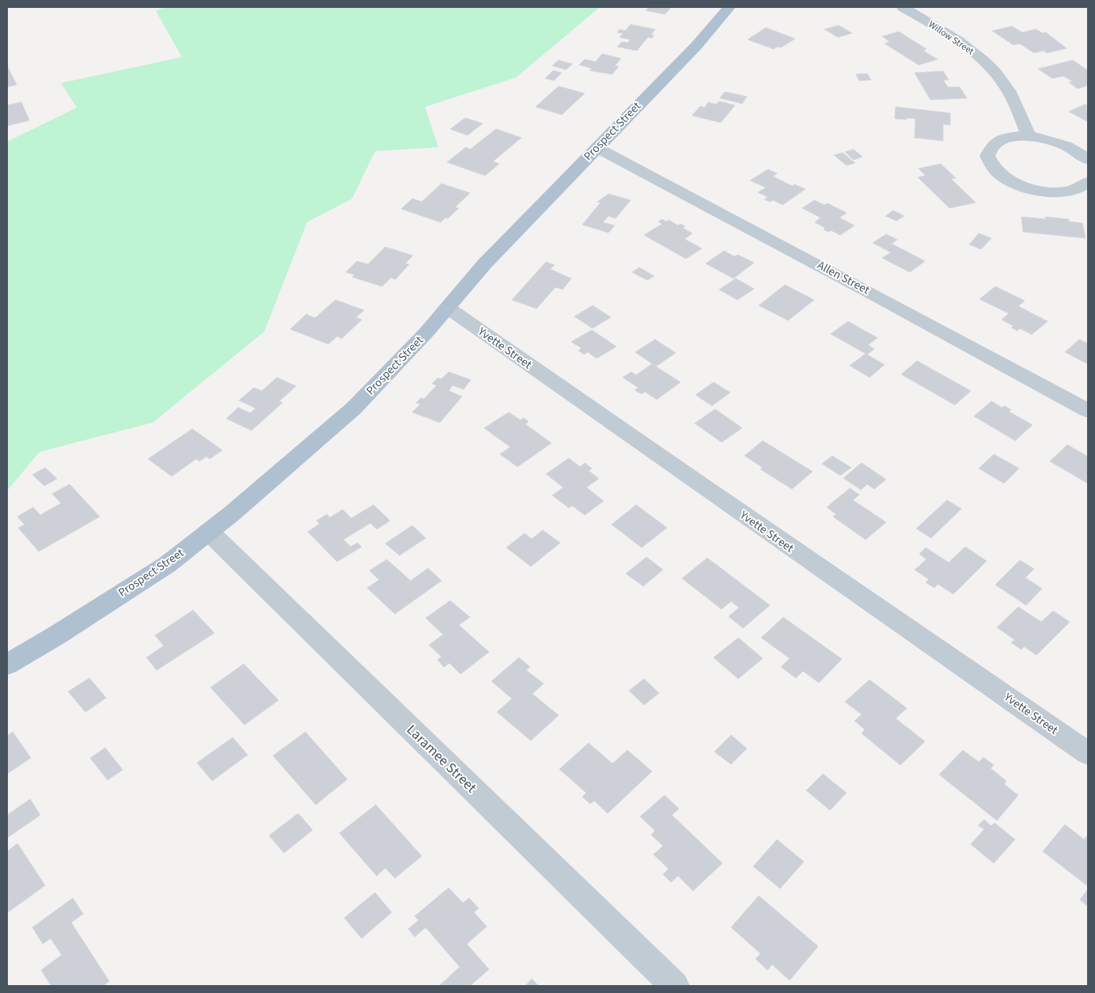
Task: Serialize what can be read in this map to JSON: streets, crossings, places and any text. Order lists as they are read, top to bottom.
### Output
{
  "streets": {
    "main road": ["Prospect Street"],
    "street": [
      "Willow Street",
      "Allen Street",
      "Yvette Street",
      "Laramee Street"
    ]
  },
  "crossings": [
    ["Prospect Street", "Allen Street"],
    ["Prospect Street", "Yvette Street"],
    ["Prospect Street", "Laramee Street"]
  ]
}
